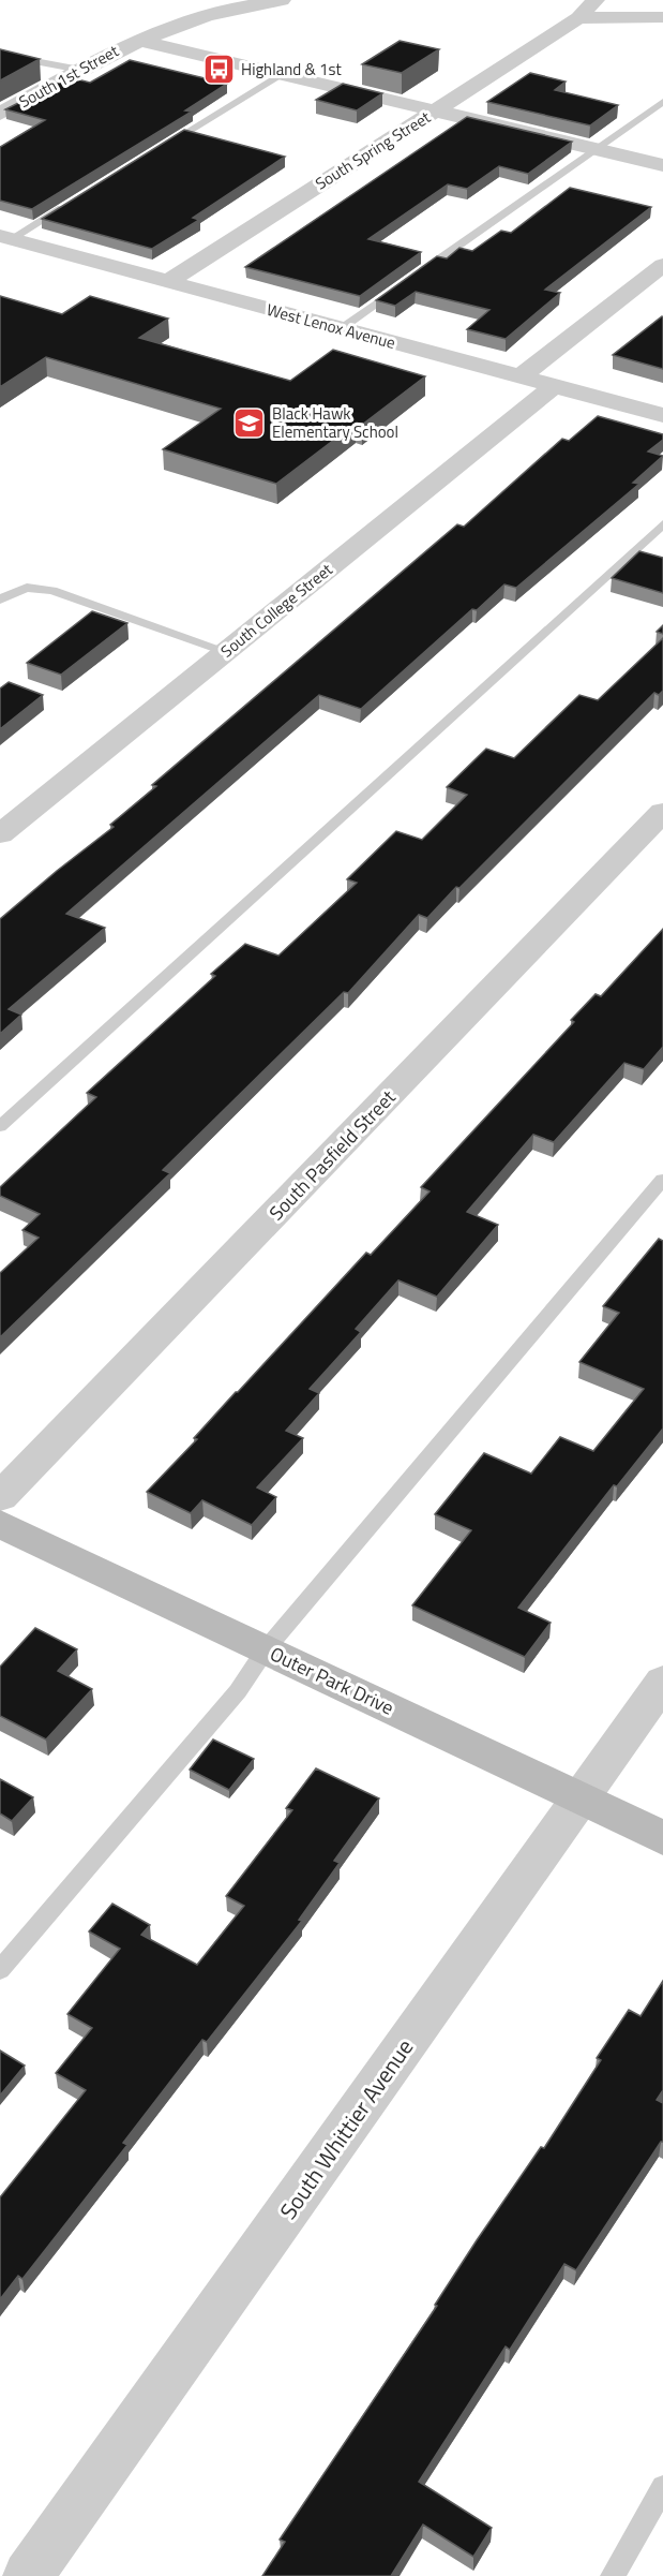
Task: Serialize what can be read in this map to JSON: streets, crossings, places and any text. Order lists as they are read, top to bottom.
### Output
{
  "streets": {
    "street": [
      "South 1st Street",
      "South Spring Street",
      "West Lenox Avenue",
      "South College Street",
      "South Pasfield Street",
      "Outer Park Drive",
      "South Whittier Avenue"
    ]
  },
  "crossings": [
    ["South Spring Street", "West Lenox Avenue"],
    ["West Lenox Avenue", "South College Street"],
    ["Outer Park Drive", "South Whittier Avenue"]
  ],
  "places": {
    "bus stop": ["Highland & 1st"],
    "school or university": ["Black Hawk Elementary School"]
  }
}
